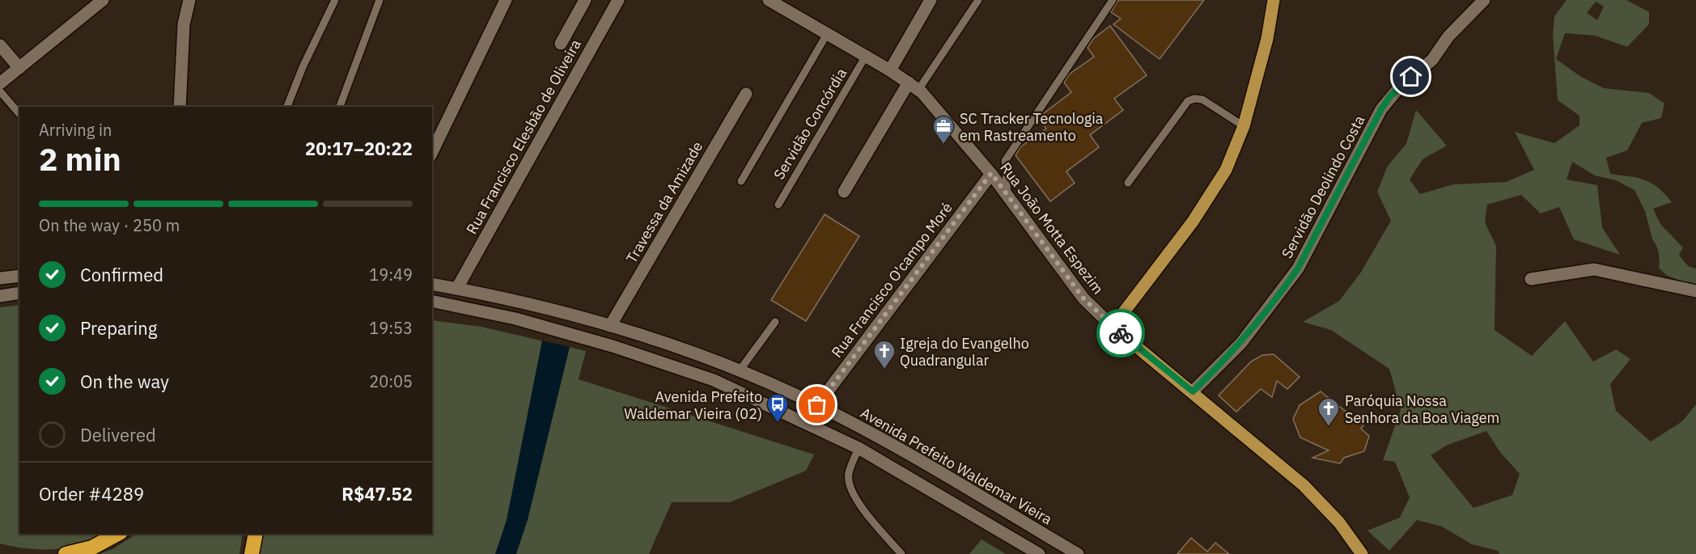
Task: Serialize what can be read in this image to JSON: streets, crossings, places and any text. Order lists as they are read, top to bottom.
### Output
{
  "streets": {
    "main road": ["Rua João Motta Espezim"],
    "street": [
      "Rua Francisco Elesbão de Oliveira",
      "Servidão Deolindo Costa",
      "Travessa da Amizade",
      "Rua Francisco O'campo Moré",
      "Avenida Prefeito Waldemar Vieira"
    ],
    "lane": ["Servidão Concórdia"]
  },
  "crossings": [
    ["Servidão Concórdia", "Rua João Motta Espezim"],
    ["Rua Francisco Elesbão de Oliveira", "Avenida Prefeito Waldemar Vieira"],
    ["Servidão Deolindo Costa", "Rua João Motta Espezim"],
    ["Travessa da Amizade", "Avenida Prefeito Waldemar Vieira"],
    ["Rua João Motta Espezim", "Rua Francisco O'campo Moré"],
    ["Rua Francisco O'campo Moré", "Avenida Prefeito Waldemar Vieira"]
  ],
  "places": {
    "office": ["SC Tracker Tecnologia em Rastreamento"],
    "church": ["Igreja do Evangelho Quadrangular", "Paróquia Nossa Senhora da Boa Viagem"],
    "bus stop": ["Avenida Prefeito Waldemar Vieira (02)"]
  },
  "page": {
    "heading": ["2 min", "Arriving in", "20:17–20:22"],
    "panel": ["Order #4289", "R$47.52"],
    "bar": "On the way · 250 m",
    "list": [
      ["Confirmed", "19:49"],
      ["Preparing", "19:53"],
      ["On the way", "20:05"],
      "Delivered"
    ]
  }
}
